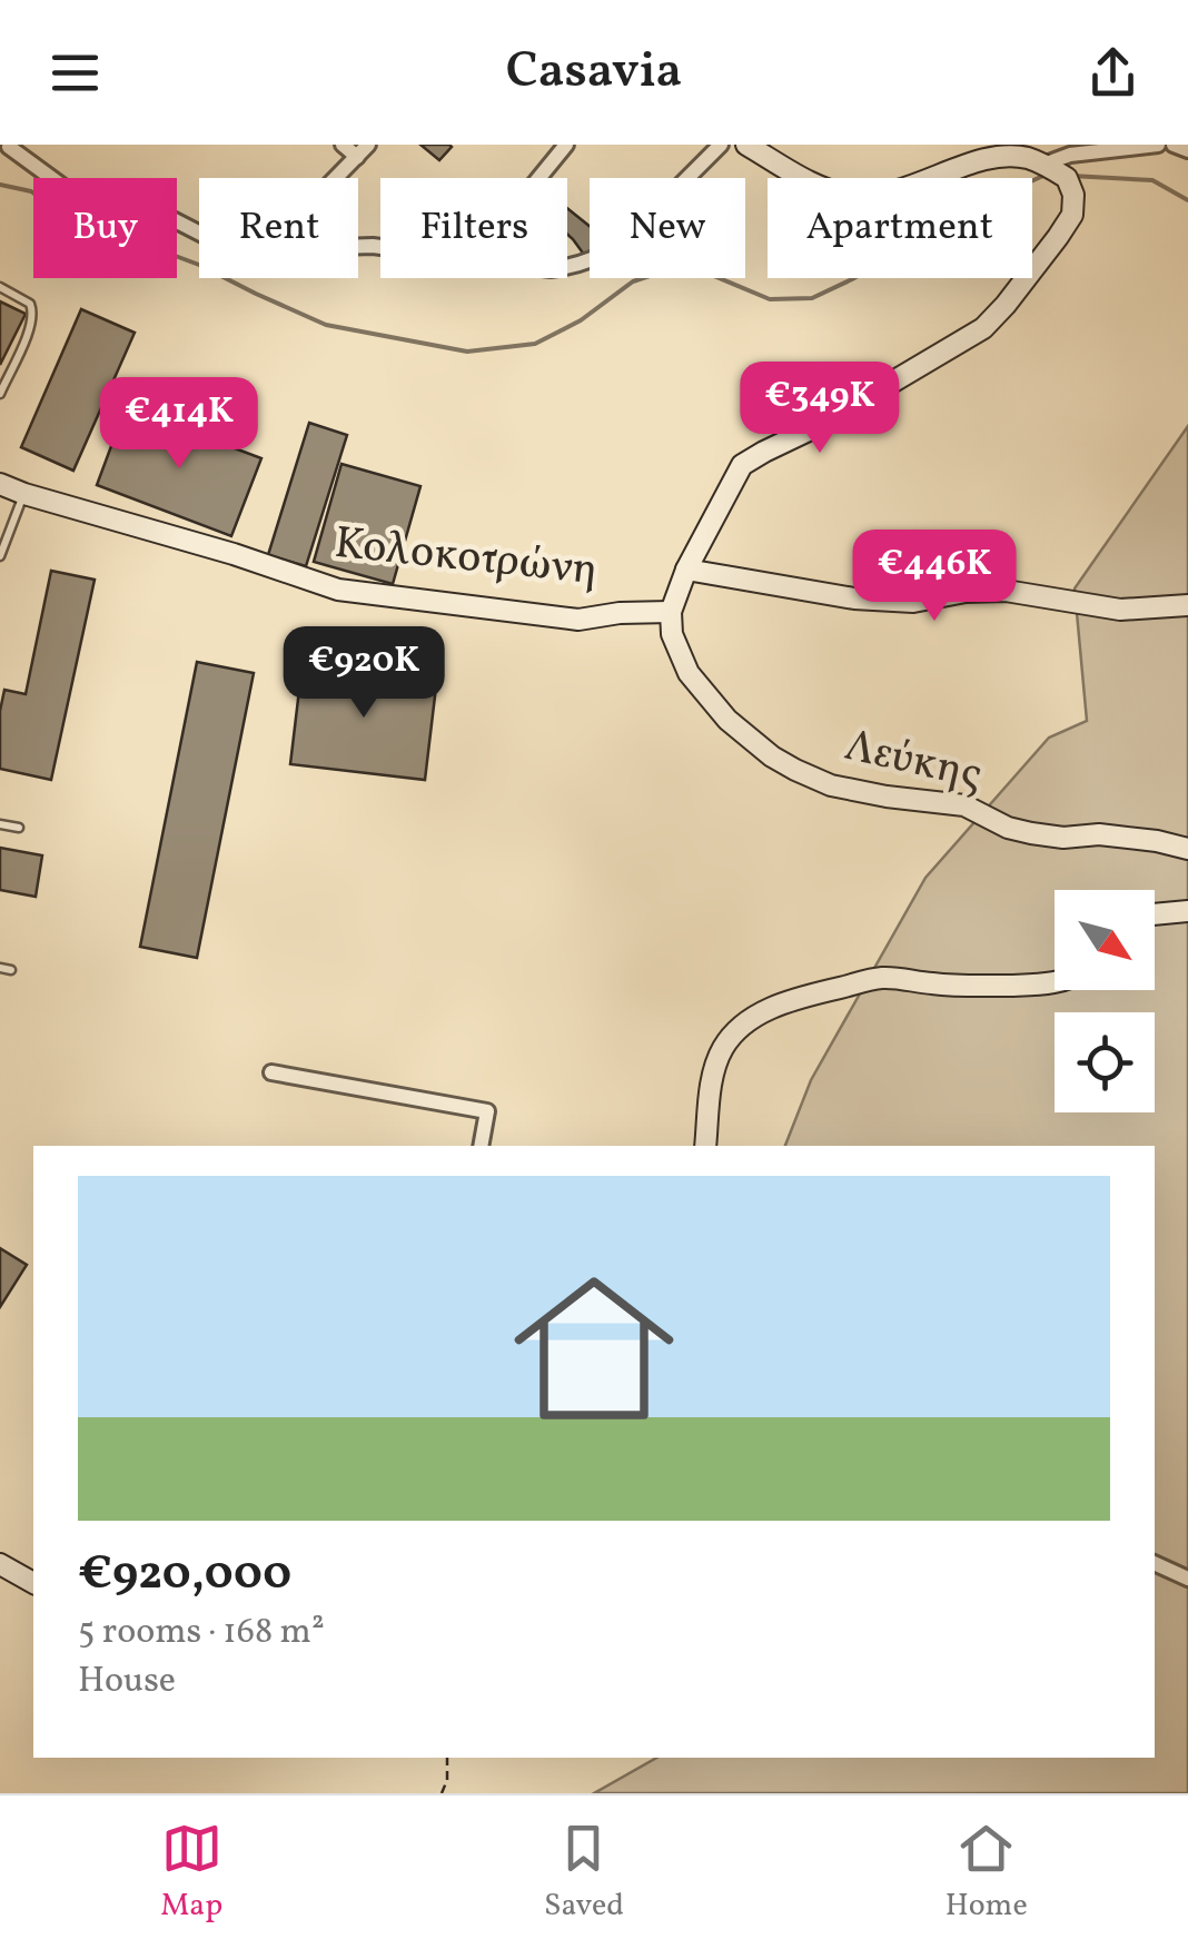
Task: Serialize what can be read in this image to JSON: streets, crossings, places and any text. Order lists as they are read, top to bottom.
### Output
{
  "streets": {
    "street": ["Κολοκοτρώνη", "Λεύκης"]
  },
  "crossings": [
    ["Κολοκοτρώνη", "Λεύκης"]
  ],
  "north": "bottom right",
  "page": {
    "header": "Casavia",
    "chip": [
      "Buy",
      "Rent",
      "Filters",
      "New",
      "Apartment"
    ],
    "price": [
      "€349K",
      "€414K",
      "€446K",
      "€920K"
    ],
    "list": [
      {
        "name": "€920,000",
        "note": "5 rooms · 168 m² · House"
      }
    ],
    "tabs": ["Map", "Saved", "Home"]
  }
}
